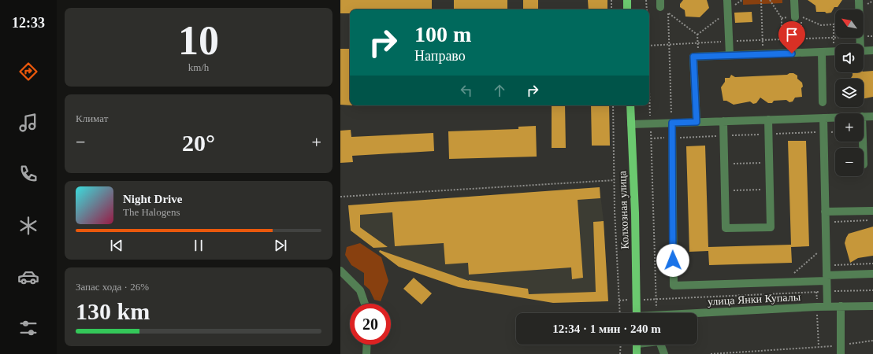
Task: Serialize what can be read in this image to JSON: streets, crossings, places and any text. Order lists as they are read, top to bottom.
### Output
{
  "streets": {
    "main road": ["Колхозная улица"],
    "street": ["улица Янки Купалы"]
  },
  "north": "top left",
  "page": {
    "tabs": "12:33",
    "tile": [
      ["10", "km/h"],
      "Климат",
      ["Запас хода · 26%", "130 km"]
    ],
    "map_buttons": ["+", "−"],
    "turn": ["100 m", "Направо"],
    "heat": ["−", "20°", "+"],
    "song": ["Night Drive", "The Halogens"],
    "limit": "20",
    "trip": "12:34 · 1 мин · 240 m"
  }
}
